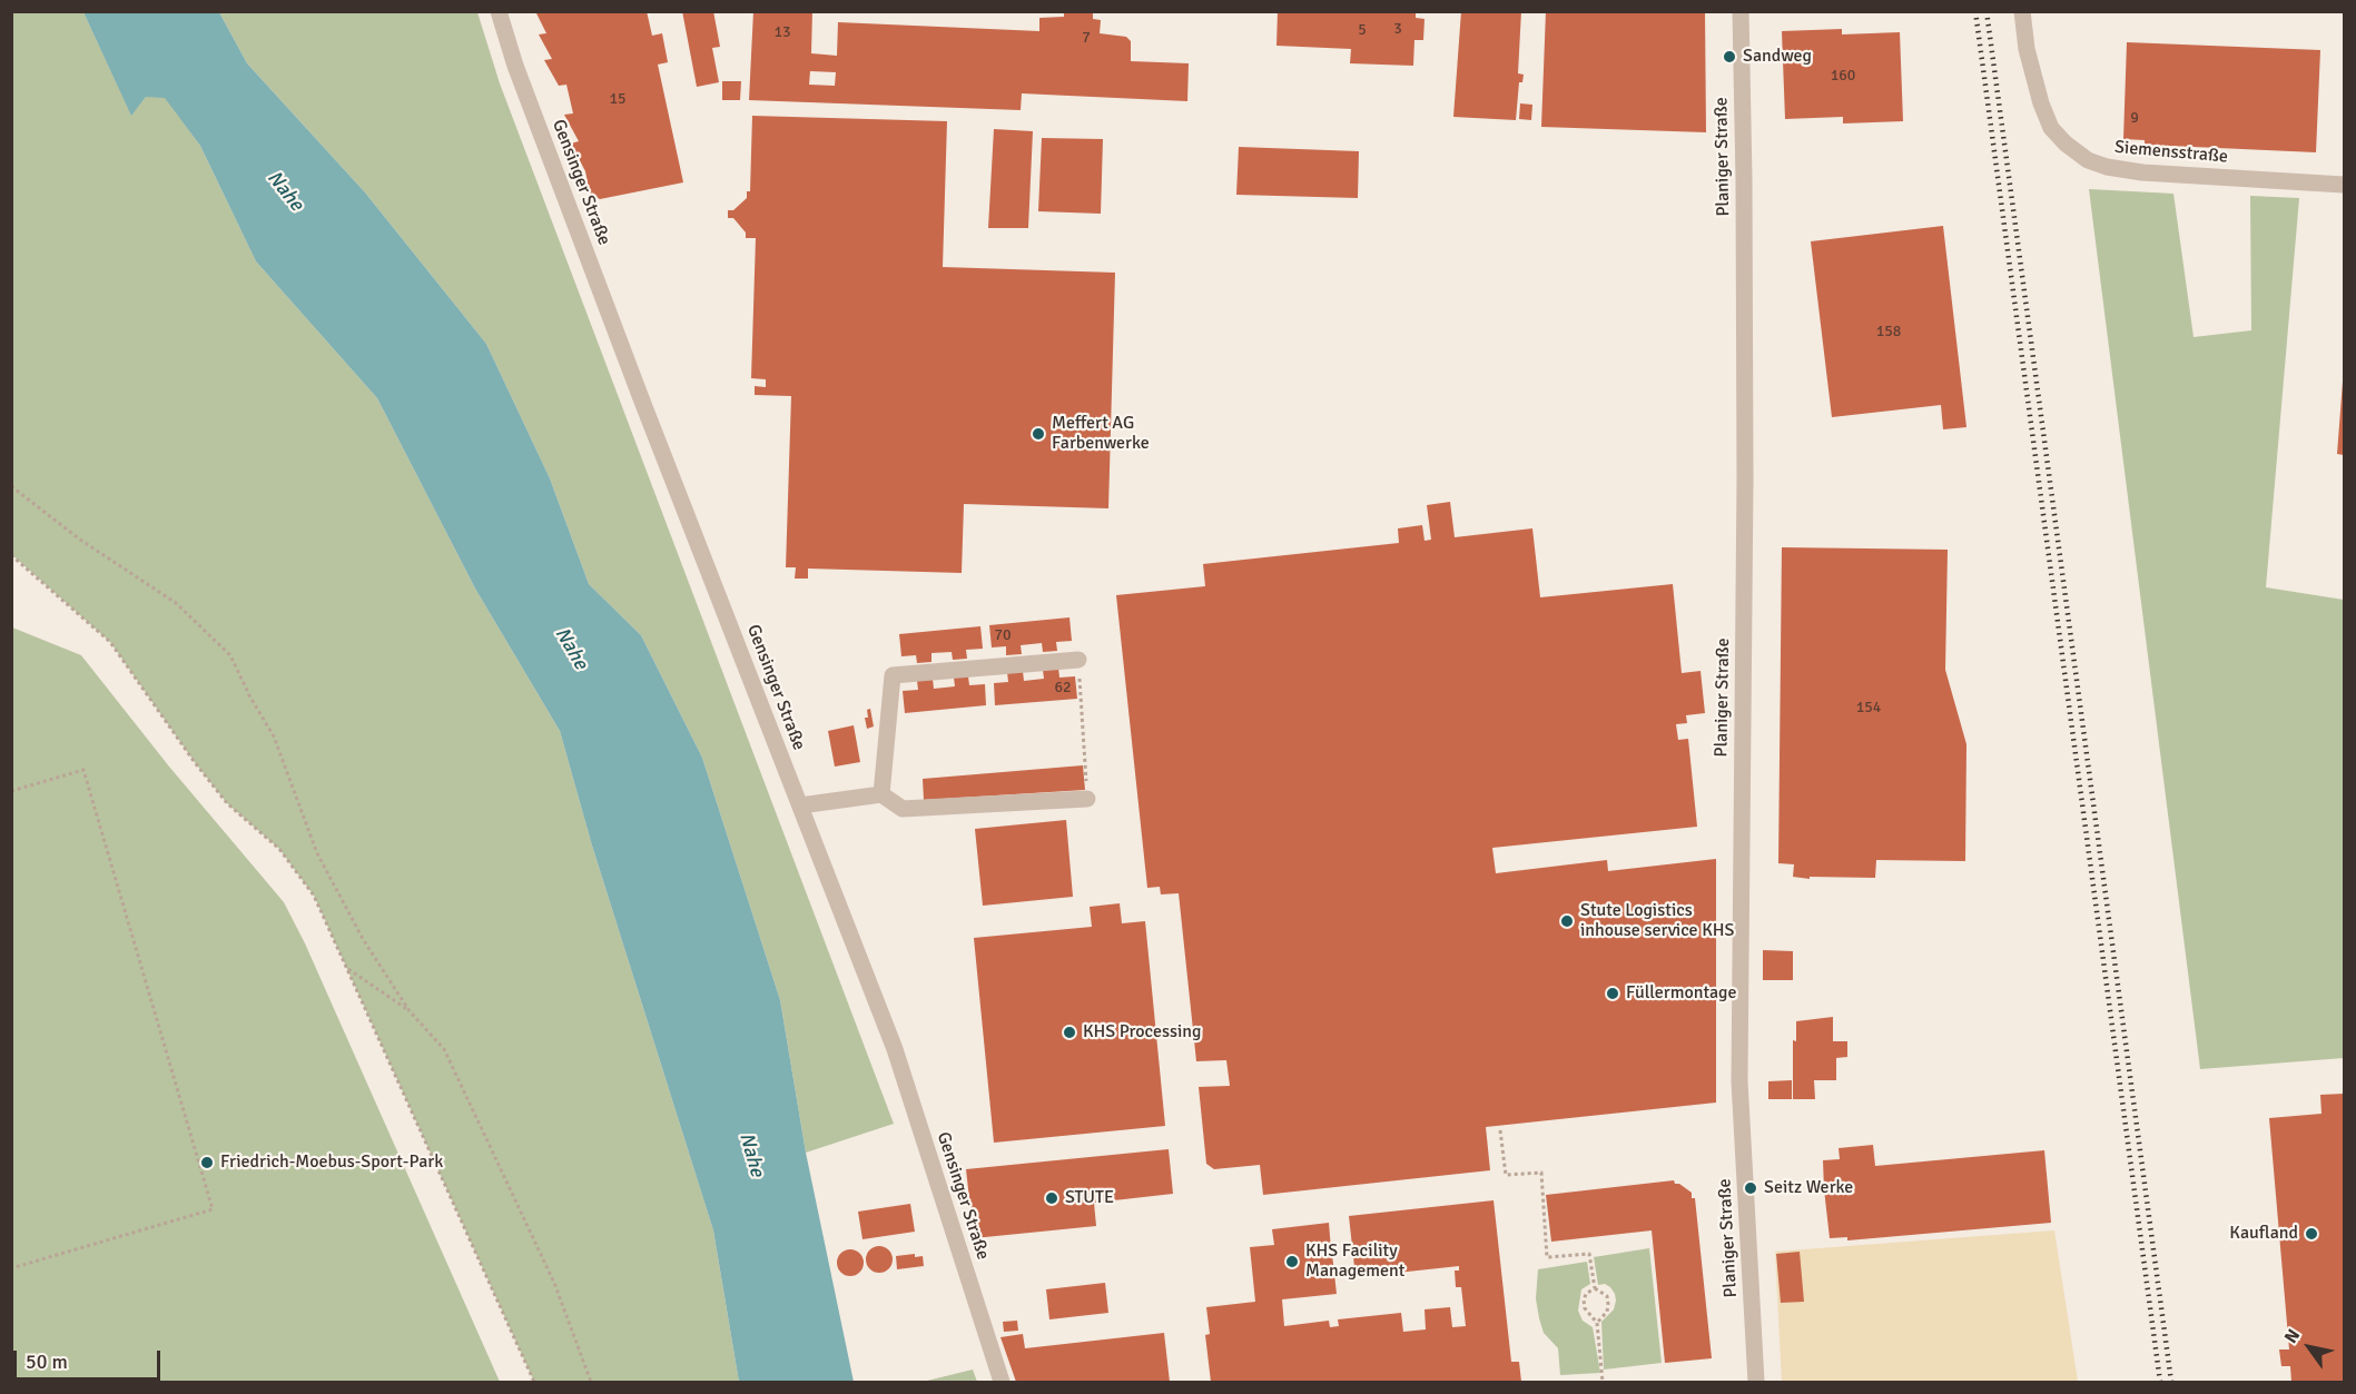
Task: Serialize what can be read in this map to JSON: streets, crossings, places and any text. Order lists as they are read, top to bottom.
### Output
{
  "streets": {
    "street": ["Siemensstraße", "Planiger Straße", "Gensinger Straße"]
  },
  "water": ["Nahe"],
  "places": [
    "Sandweg",
    "Meffert AG Farbenwerke",
    "Stute Logistics inhouse service KHS",
    "Füllermontage",
    "KHS Processing",
    "Friedrich-Moebus-Sport-Park",
    "Seitz Werke",
    "STUTE",
    "Kaufland",
    "KHS Facility Management"
  ],
  "house_numbers": [
    "3",
    "5",
    "13",
    "7",
    "160",
    "15",
    "9",
    "158",
    "70",
    "62",
    "154"
  ],
  "scale_bar": "50 m",
  "north": "top left"
}
